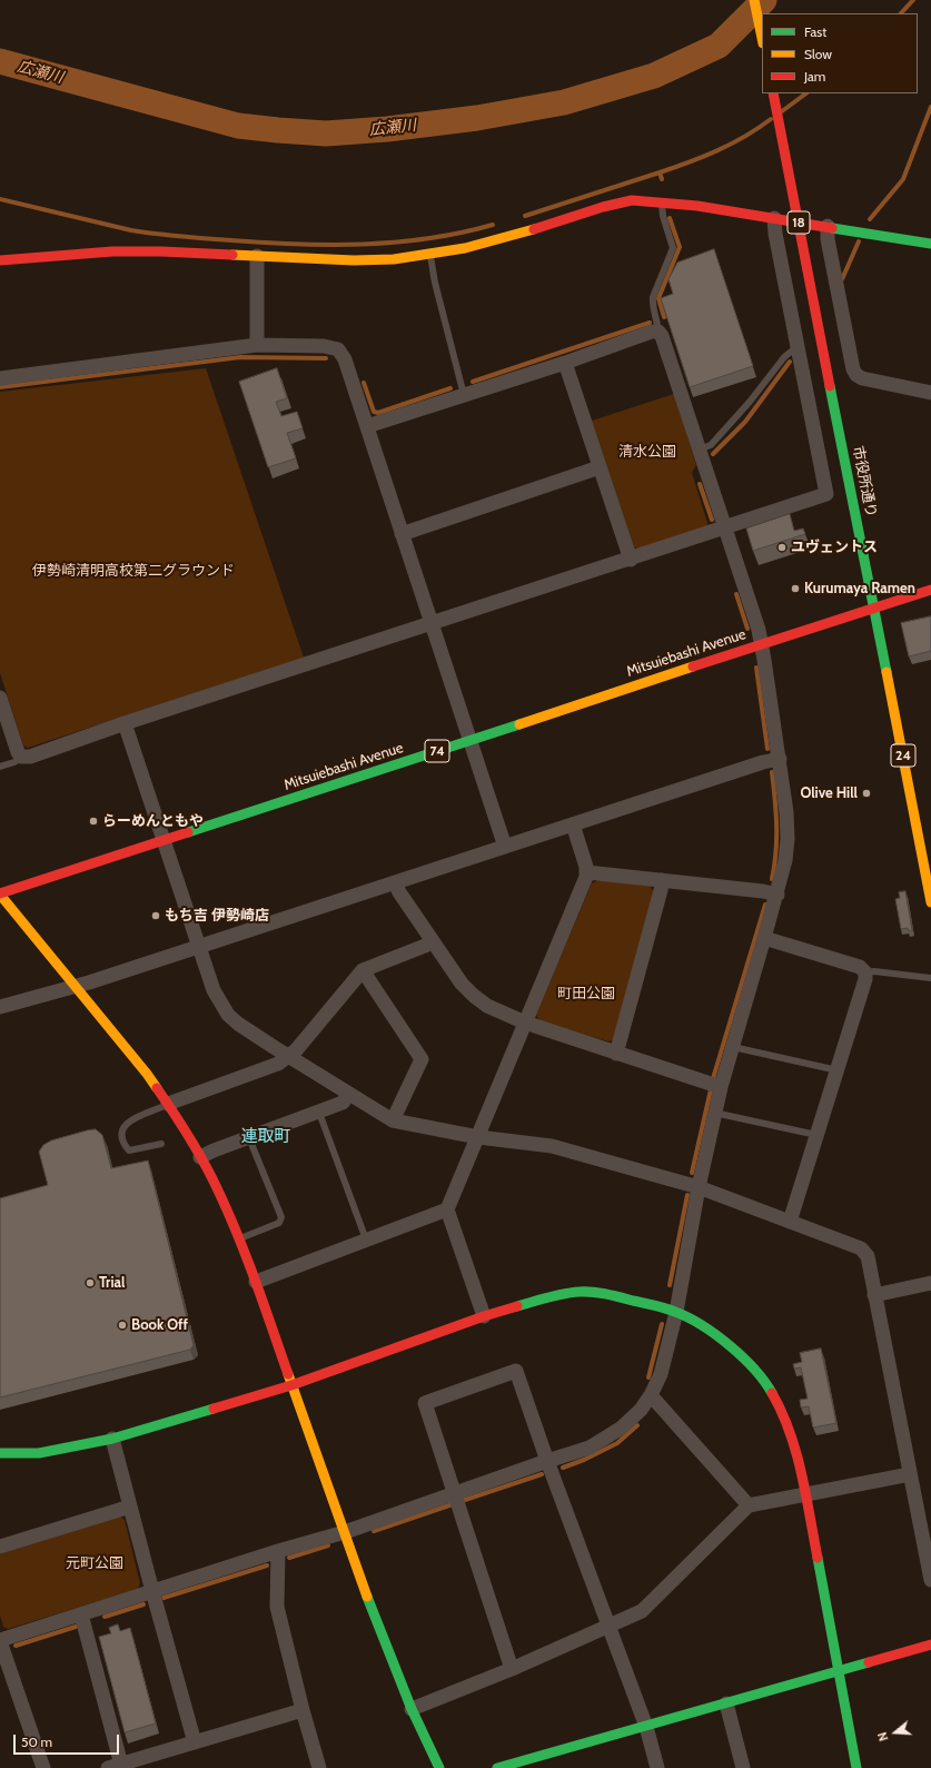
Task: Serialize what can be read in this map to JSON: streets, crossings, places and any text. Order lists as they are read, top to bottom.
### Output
{
  "streets": {
    "street": [
      "18",
      "市役所通り",
      "Mitsuiebashi Avenue",
      "74",
      "24"
    ]
  },
  "crossings": [
    ["市役所通り", "Mitsuiebashi Avenue"]
  ],
  "districts": ["連取町"],
  "water": ["広瀬川"],
  "parks": [
    "清水公園",
    "伊勢崎清明高校第二グラウンド",
    "町田公園",
    "元町公園"
  ],
  "places": [
    "ユヴェントス",
    "Kurumaya Ramen",
    "Olive Hill",
    "らーめんともや",
    "もち吉 伊勢崎店",
    "Trial",
    "Book Off"
  ],
  "legend": ["Fast", "Slow", "Jam"],
  "scale_bar": "50 m",
  "north": "left"
}
